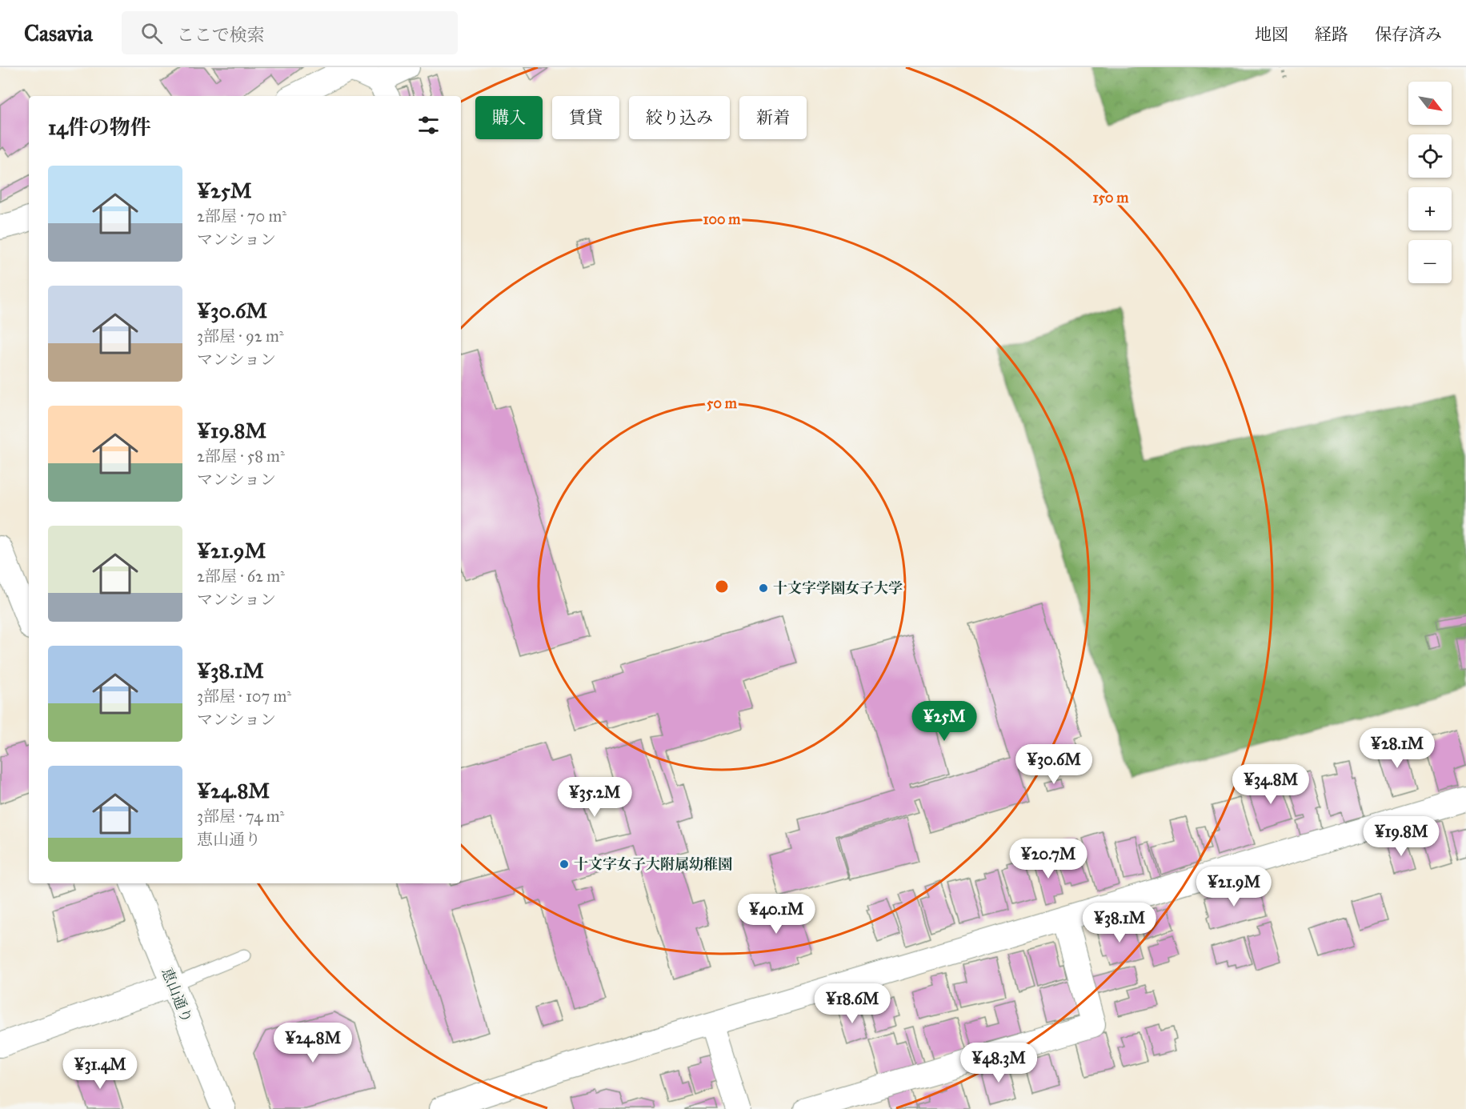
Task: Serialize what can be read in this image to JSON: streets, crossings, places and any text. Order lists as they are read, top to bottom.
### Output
{
  "streets": {
    "street": ["恵山通り"]
  },
  "places": ["十文字学園女子大学", "十文字女子大附属幼稚園"],
  "north": "bottom right",
  "page": {
    "header": "Casavia",
    "search": "ここで検索",
    "nav": ["地図", "経路", "保存済み"],
    "map_buttons": ["+", "−"],
    "chip": [
      "購入",
      "賃貸",
      "絞り込み",
      "新着"
    ],
    "heading": "14件の物件",
    "list": [
      {
        "name": "¥25M",
        "note": "2部屋 · 70 m² · マンション"
      },
      {
        "name": "¥30.6M",
        "note": "3部屋 · 92 m² · マンション"
      },
      {
        "name": "¥19.8M",
        "note": "2部屋 · 58 m² · マンション"
      },
      {
        "name": "¥21.9M",
        "note": "2部屋 · 62 m² · マンション"
      },
      {
        "name": "¥38.1M",
        "note": "3部屋 · 107 m² · マンション"
      },
      {
        "name": "¥24.8M",
        "note": "3部屋 · 74 m² · 恵山通り"
      }
    ],
    "price": [
      "¥25M",
      "¥28.1M",
      "¥30.6M",
      "¥34.8M",
      "¥35.2M",
      "¥19.8M",
      "¥20.7M",
      "¥21.9M",
      "¥40.1M",
      "¥38.1M",
      "¥18.6M",
      "¥24.8M",
      "¥48.3M",
      "¥31.4M"
    ]
  },
  "rings": ["150 m", "100 m", "50 m"]
}
